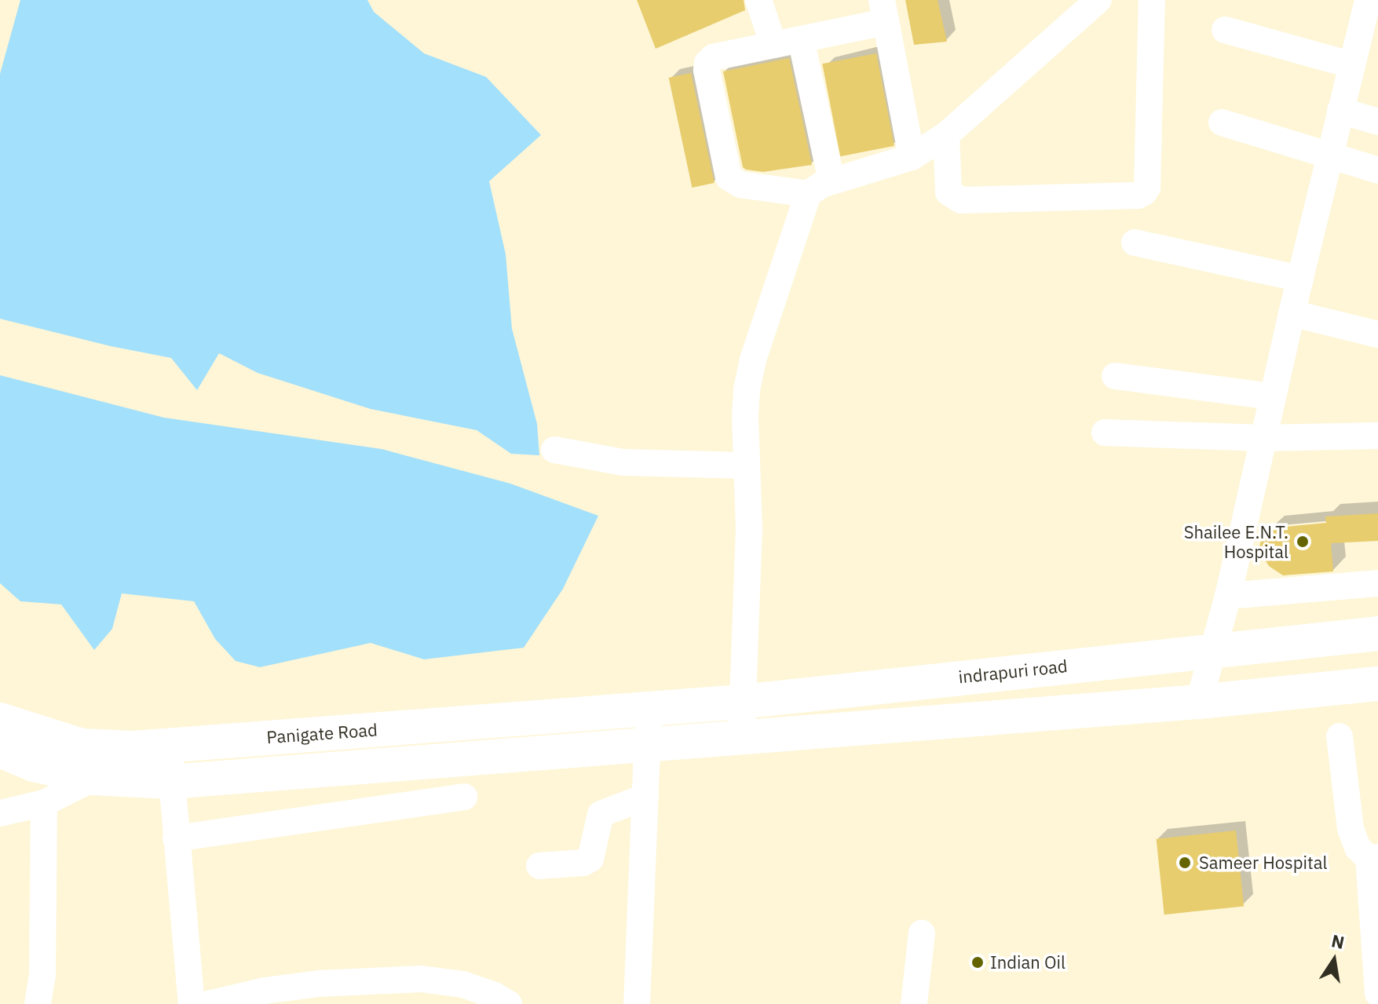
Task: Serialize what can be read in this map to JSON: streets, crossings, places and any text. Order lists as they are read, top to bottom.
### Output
{
  "streets": {
    "main road": ["indrapuri road", "Panigate Road"]
  },
  "crossings": [
    ["indrapuri road", "Panigate Road"]
  ],
  "places": ["Shailee E.N.T. Hospital", "Sameer Hospital", "Indian Oil"],
  "north": "top"
}
